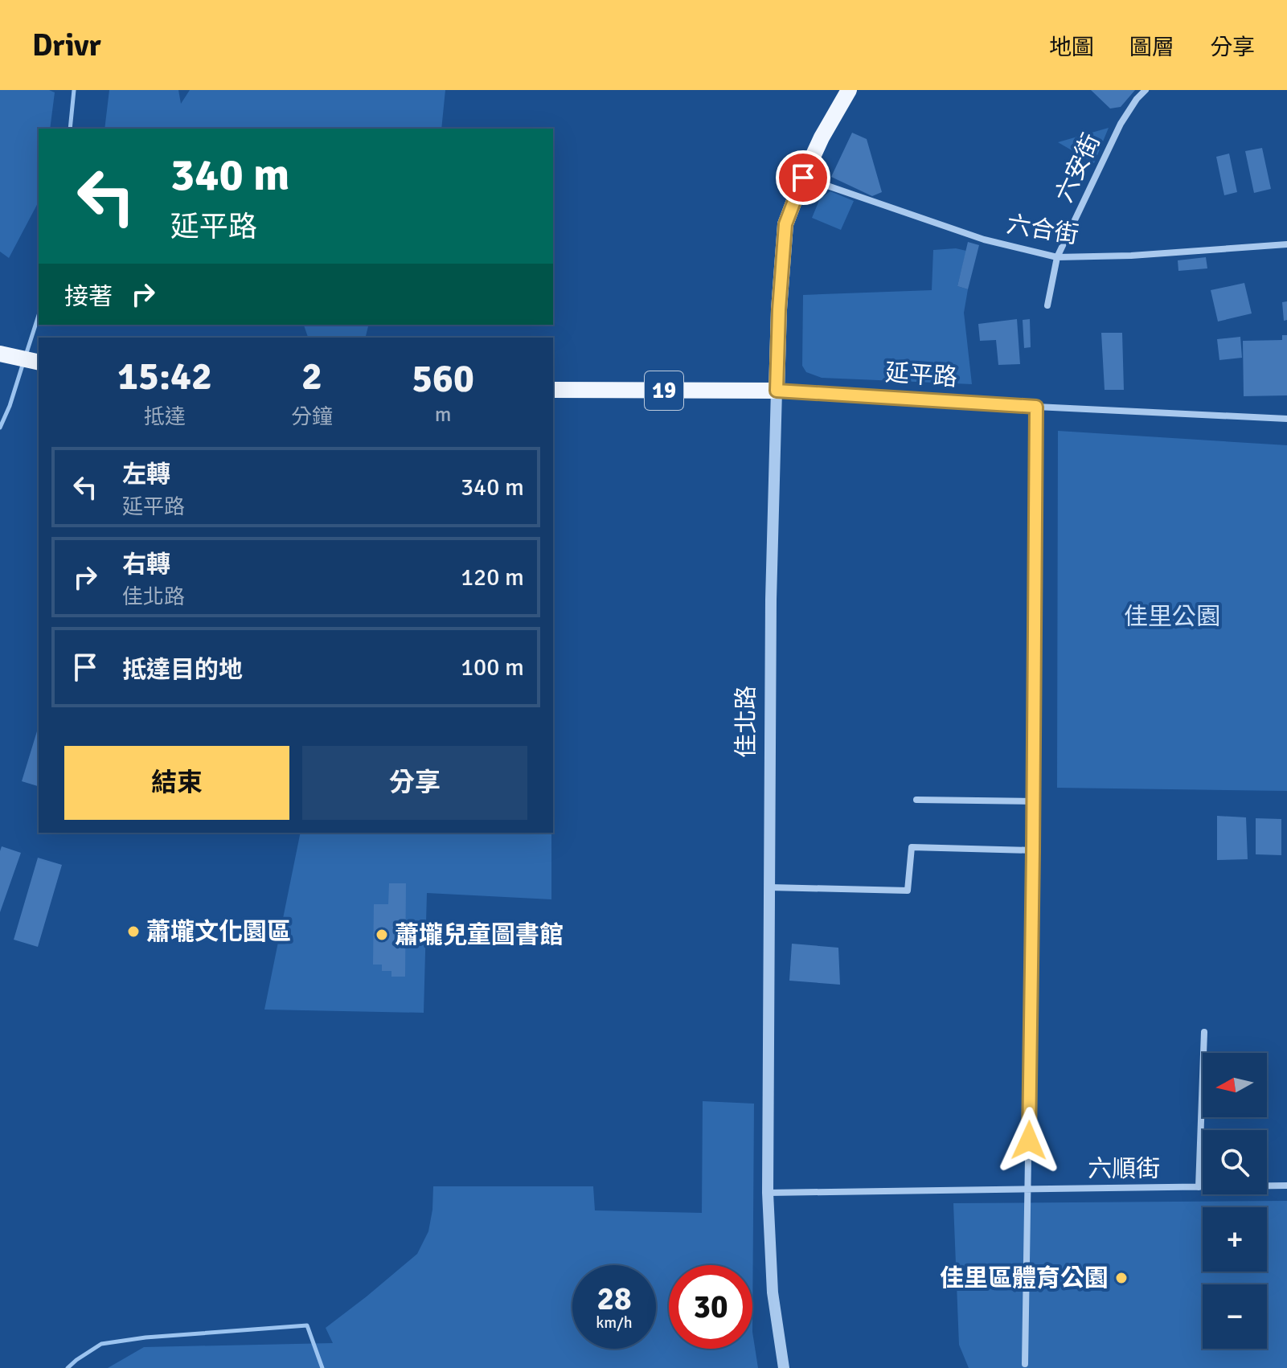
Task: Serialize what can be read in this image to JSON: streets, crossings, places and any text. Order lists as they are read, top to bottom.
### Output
{
  "streets": {
    "main road": ["延平路", "19", "佳北路"],
    "street": ["六安街", "六合街", "六順街"]
  },
  "crossings": [
    ["六安街", "六合街"],
    ["六合街", "佳北路"],
    ["延平路", "佳北路"],
    ["佳北路", "六順街"]
  ],
  "parks": ["佳里公園"],
  "places": ["蕭壠文化園區", "蕭壠兒童圖書館", "佳里區體育公園"],
  "north": "left",
  "page": {
    "header": "Drivr",
    "nav": ["地圖", "圖層", "分享"],
    "turn": ["340 m", "延平路"],
    "then": "接著",
    "eta": [
      "15:42",
      "抵達",
      "2",
      "分鐘",
      "560",
      "m"
    ],
    "list": [
      {
        "name": "左轉",
        "note": "延平路",
        "value": "340 m"
      },
      {
        "name": "右轉",
        "note": "佳北路",
        "value": "120 m"
      },
      {
        "name": "抵達目的地",
        "value": "100 m"
      }
    ],
    "buttons": ["結束", "分享"],
    "map_buttons": ["+", "−"],
    "speed": "28 km/h",
    "limit": "30"
  }
}
